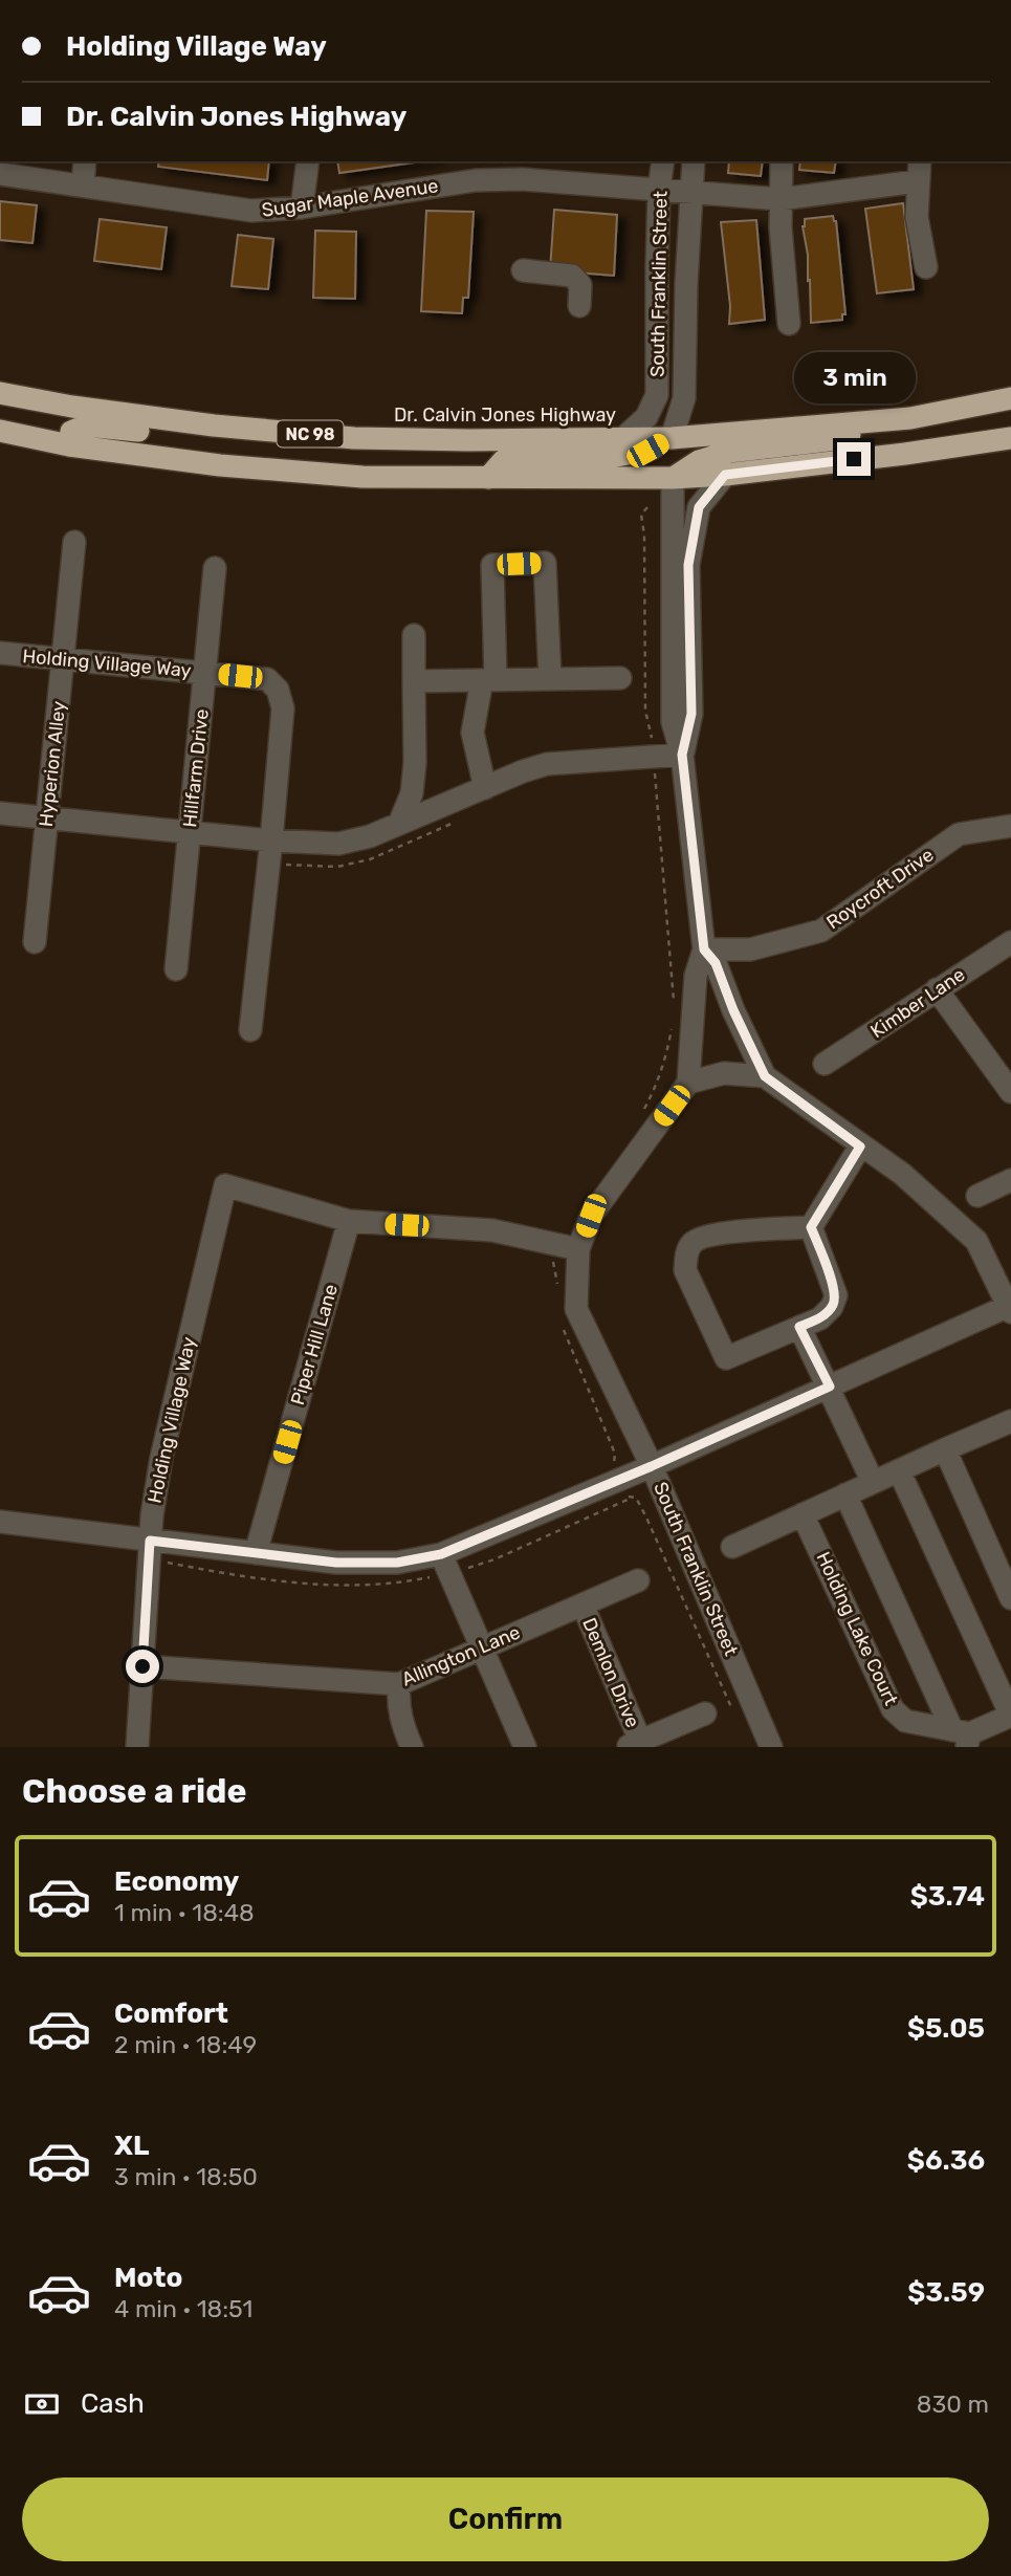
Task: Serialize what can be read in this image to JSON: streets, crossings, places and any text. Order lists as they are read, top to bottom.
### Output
{
  "streets": {
    "highway": ["Dr. Calvin Jones Highway", "NC 98"],
    "street": [
      "Sugar Maple Avenue",
      "South Franklin Street",
      "Holding Village Way",
      "Hyperion Alley",
      "Hillfarm Drive",
      "Roycroft Drive",
      "Kimber Lane",
      "Piper Hill Lane",
      "Holding Lake Court",
      "Allington Lane",
      "Demlon Drive"
    ]
  },
  "crossings": [
    ["Sugar Maple Avenue", "South Franklin Street"],
    ["South Franklin Street", "Dr. Calvin Jones Highway"],
    ["Holding Village Way", "Hyperion Alley"],
    ["Holding Village Way", "Hillfarm Drive"],
    ["Holding Village Way", "Piper Hill Lane"],
    ["Holding Village Way", "Allington Lane"],
    ["Allington Lane", "Demlon Drive"]
  ],
  "page": {
    "banner": ["Holding Village Way", "Dr. Calvin Jones Highway"],
    "bubble": "3 min",
    "heading": "Choose a ride",
    "list": [
      {
        "name": "Economy",
        "note": "1 min · 18:48",
        "value": "$3.74"
      },
      {
        "name": "Comfort",
        "note": "2 min · 18:49",
        "value": "$5.05"
      },
      {
        "name": "XL",
        "note": "3 min · 18:50",
        "value": "$6.36"
      },
      {
        "name": "Moto",
        "note": "4 min · 18:51",
        "value": "$3.59"
      }
    ],
    "pay": ["Cash", "830 m"],
    "buttons": "Confirm"
  }
}
